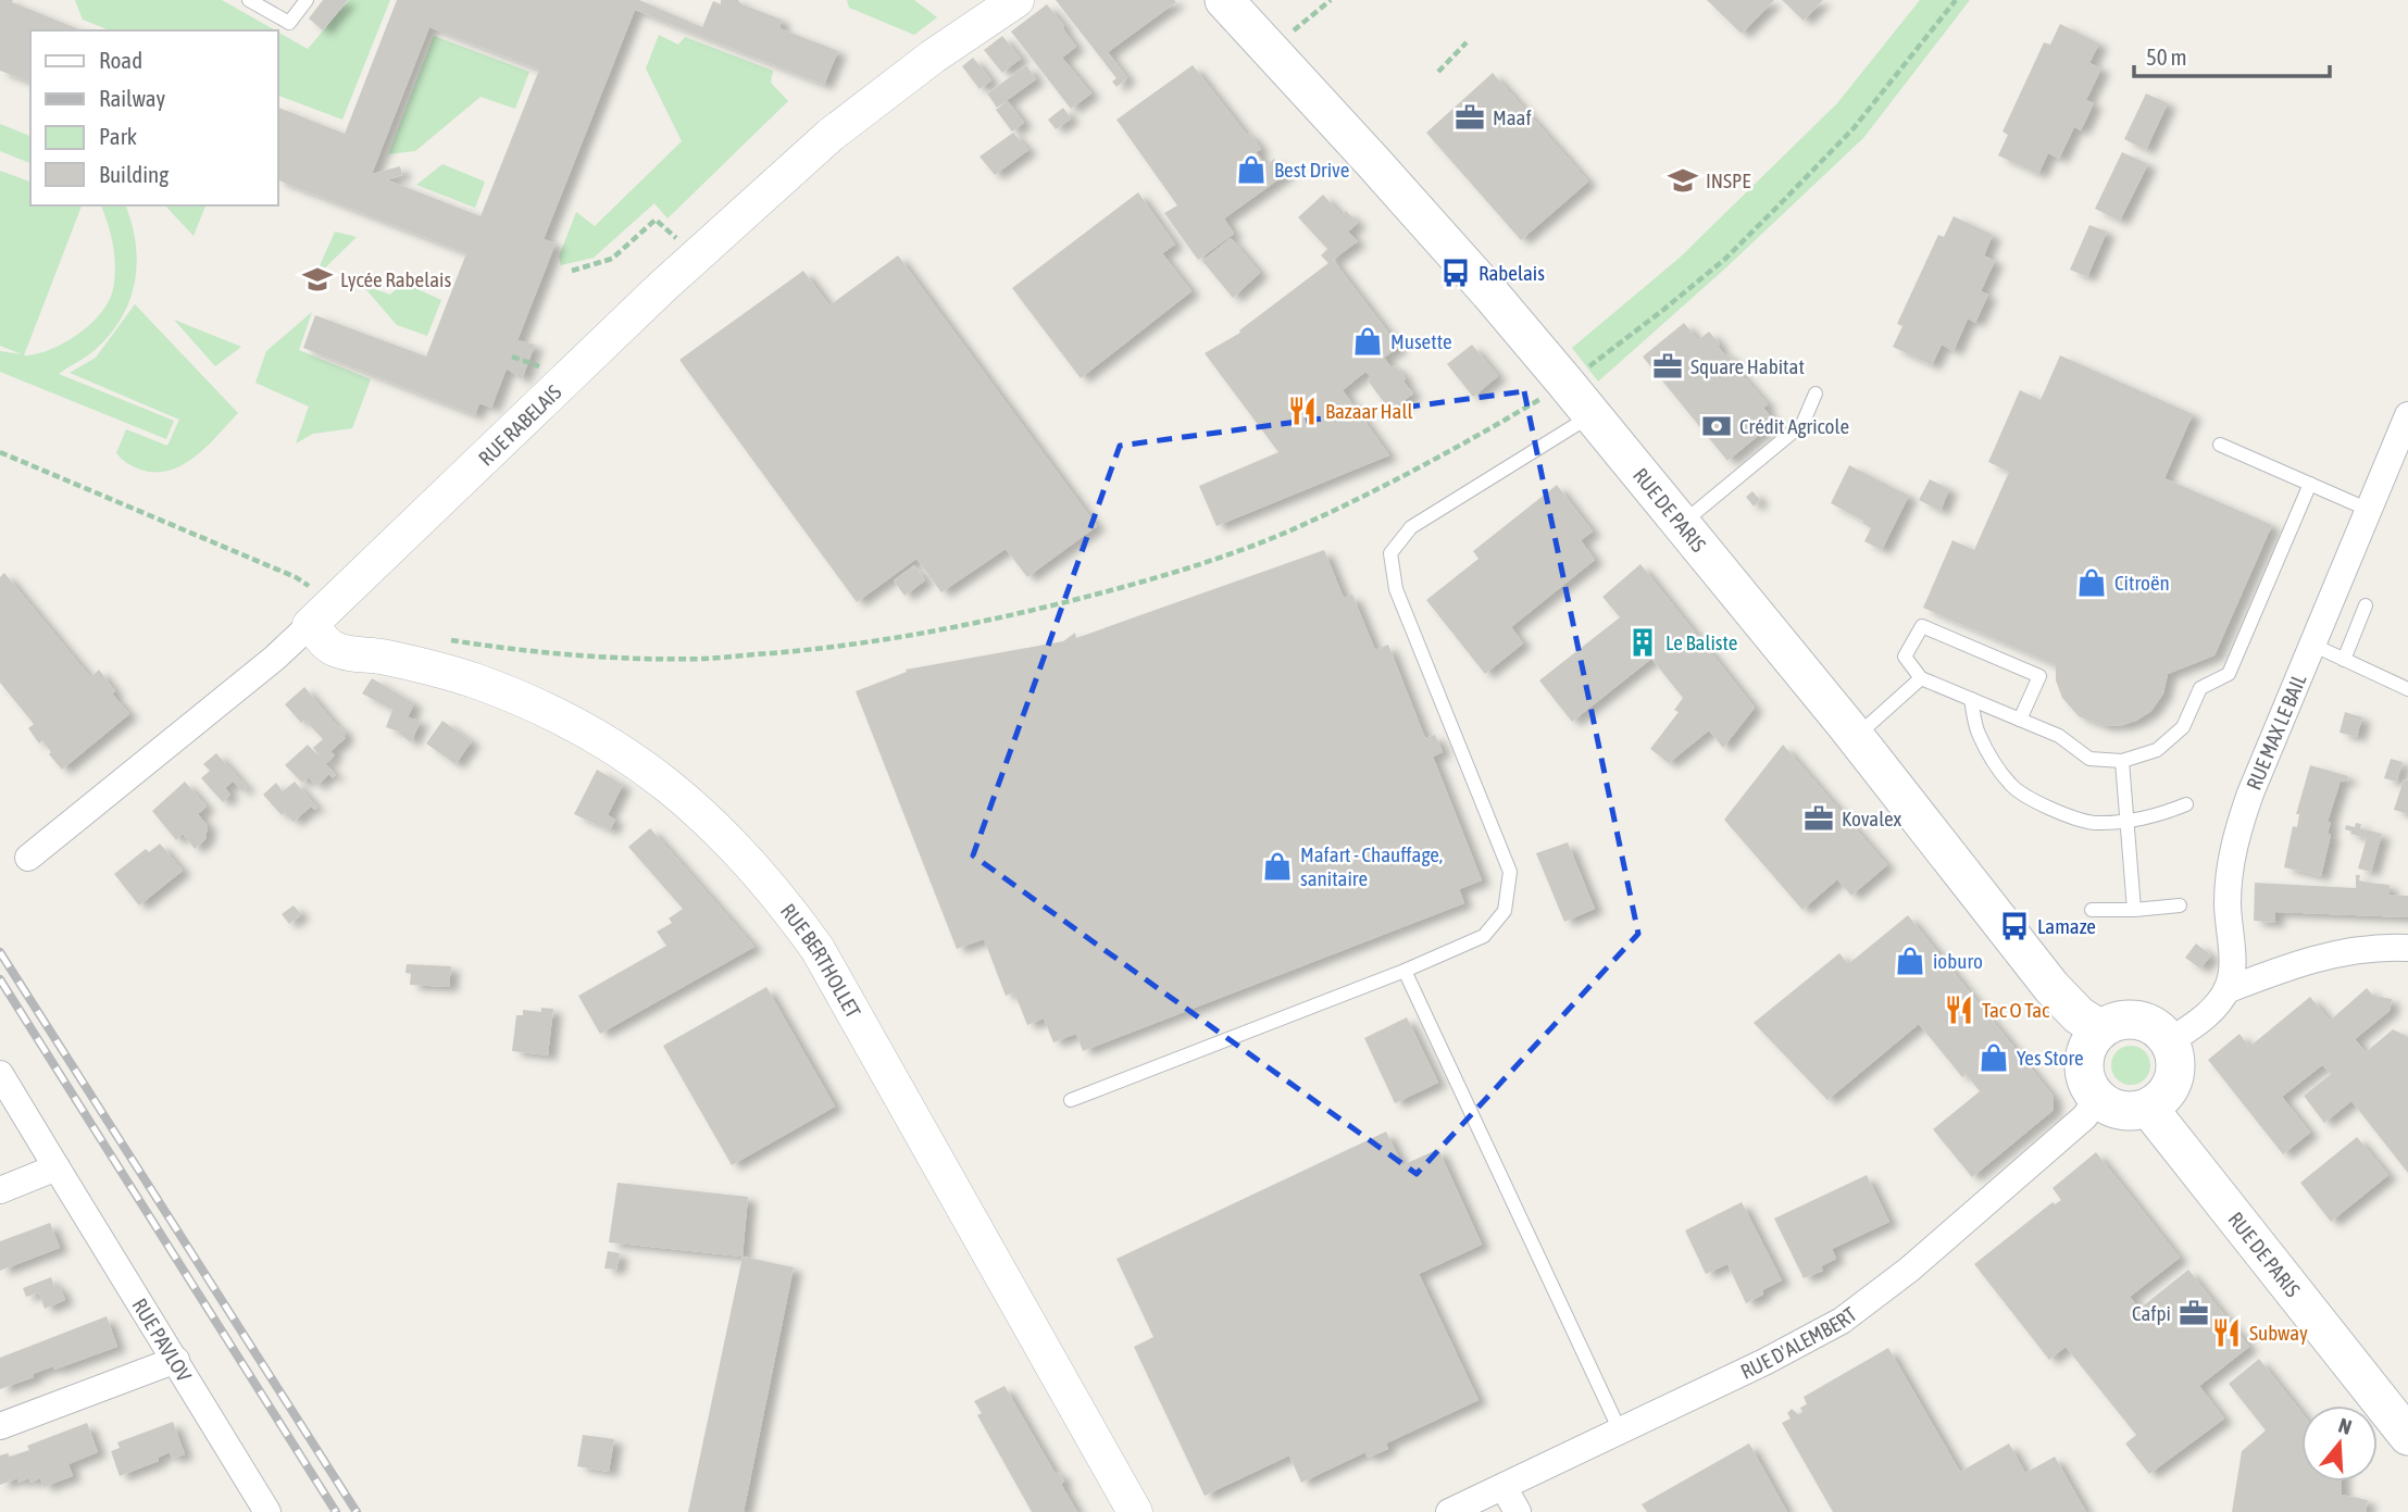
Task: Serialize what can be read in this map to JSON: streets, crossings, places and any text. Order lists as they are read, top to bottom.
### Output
{
  "streets": {
    "main road": ["RUE DE PARIS"],
    "street": [
      "RUE RABELAIS",
      "RUE MAX LE BAIL",
      "RUE BERTHOLLET",
      "RUE PAVLOV",
      "RUE D'ALEMBERT"
    ]
  },
  "crossings": [
    ["RUE RABELAIS", "RUE BERTHOLLET"],
    ["RUE DE PARIS", "RUE D'ALEMBERT"]
  ],
  "places": {
    "office": [
      "Maaf",
      "Square Habitat",
      "Kovalex",
      "Cafpi"
    ],
    "shop": [
      "Best Drive",
      "Musette",
      "Citroën",
      "Mafart - Chauffage, sanitaire",
      "ioburo",
      "Yes Store"
    ],
    "school or university": ["INSPE", "Lycée Rabelais"],
    "bus stop": ["Rabelais", "Lamaze"],
    "restaurant": ["Bazaar Hall", "Tac O Tac", "Subway"],
    "bank": ["Crédit Agricole"],
    "building": ["Le Baliste"]
  },
  "legend": [
    "Road",
    "Railway",
    "Park",
    "Building"
  ],
  "scale_bar": "50 m",
  "north": "top"
}
